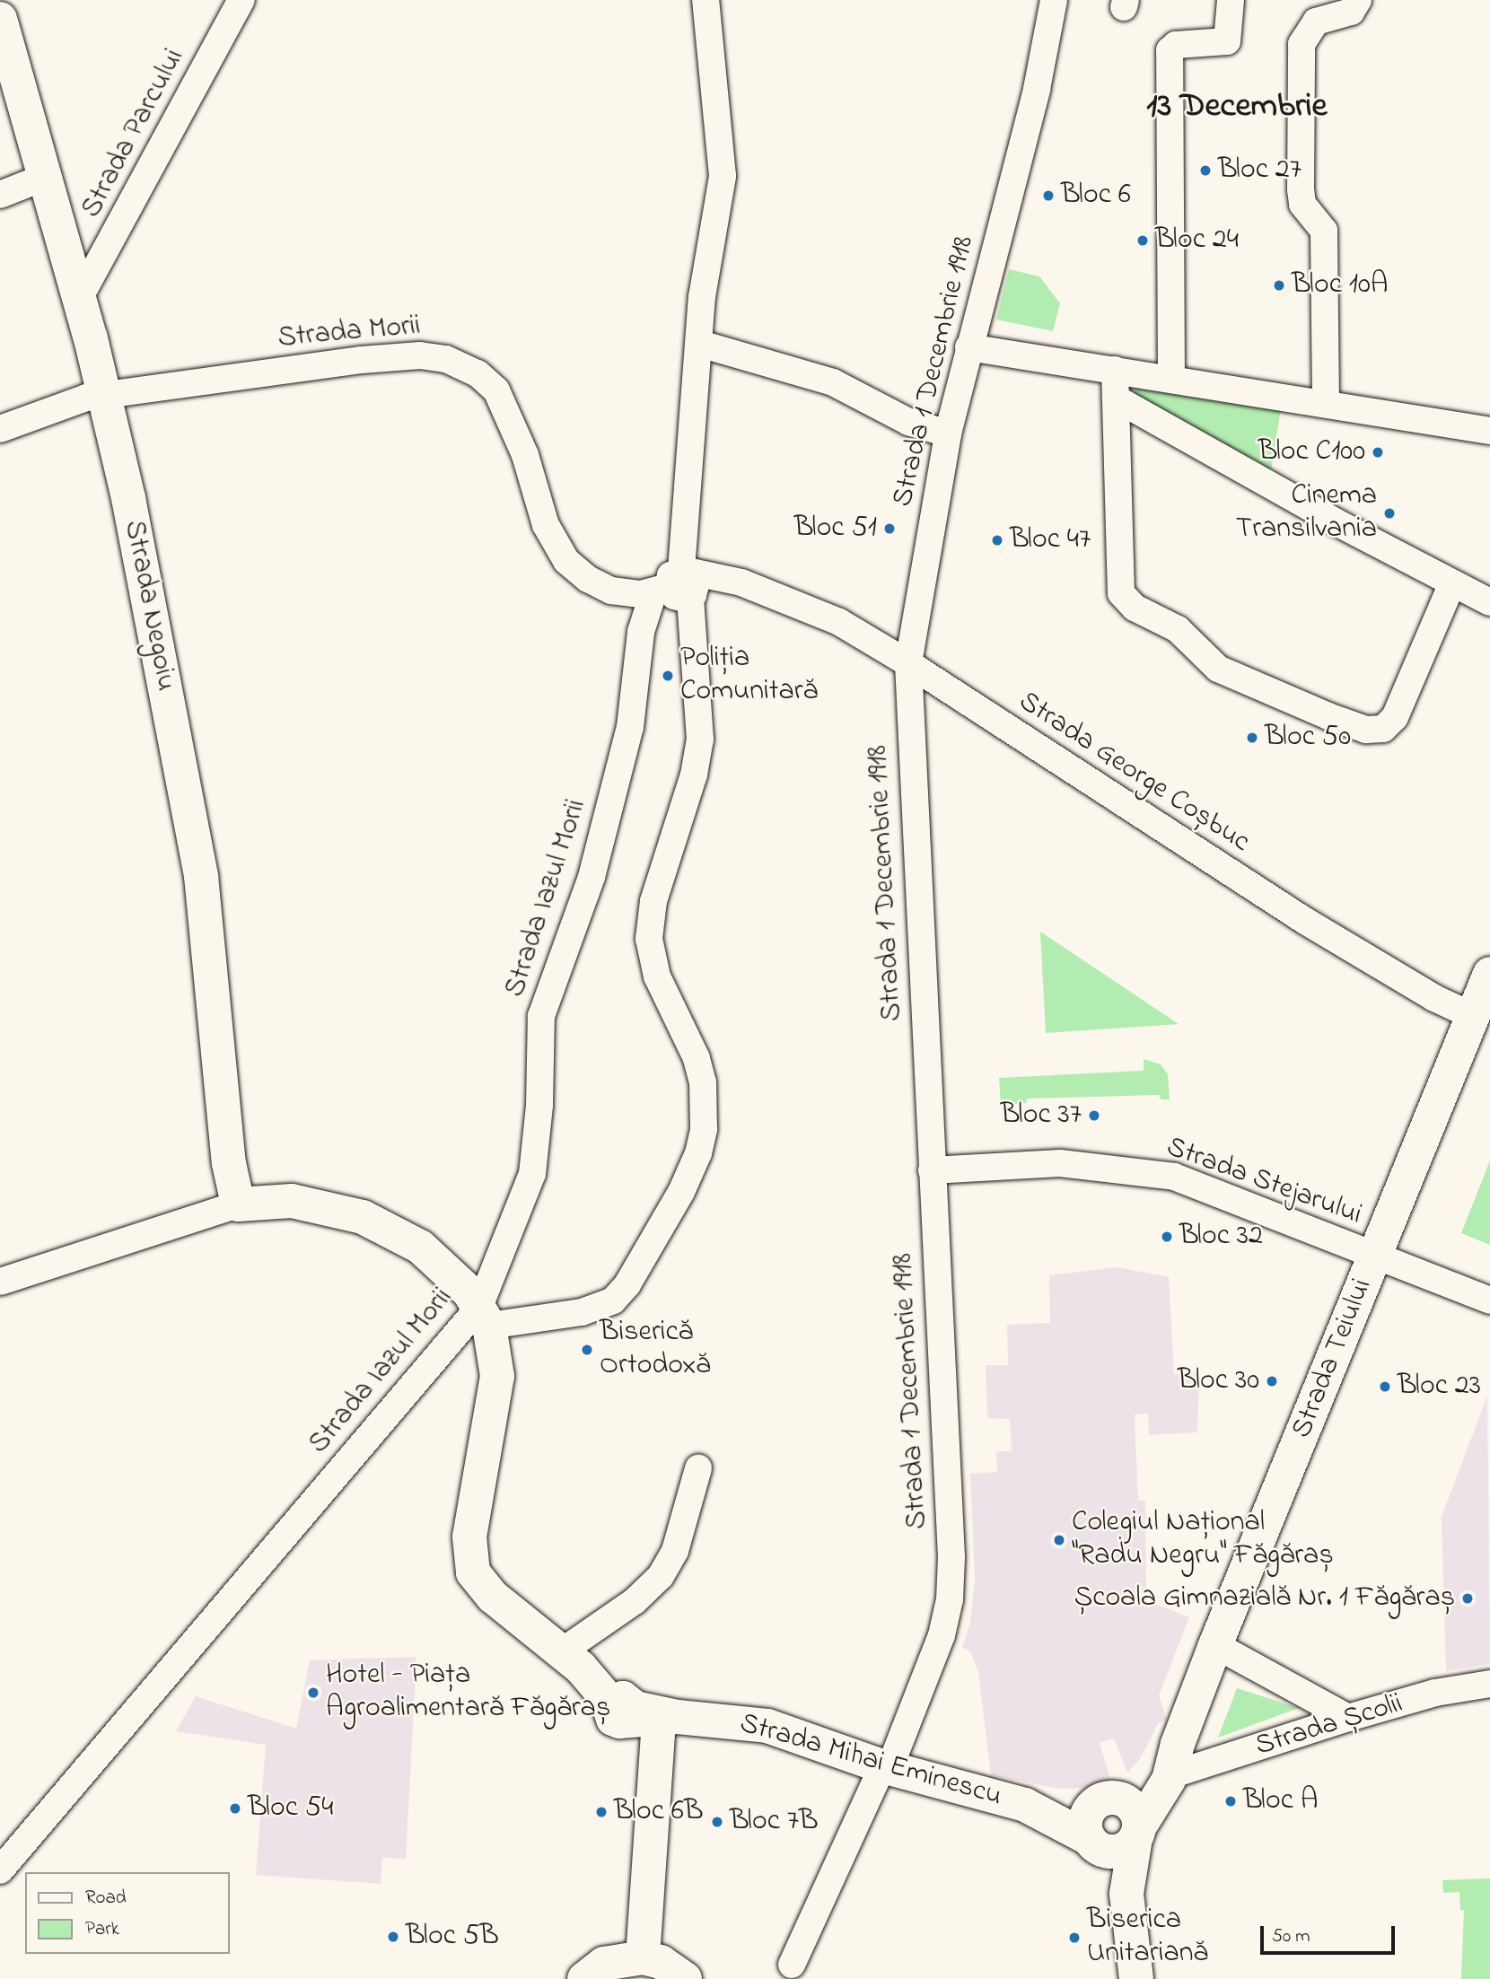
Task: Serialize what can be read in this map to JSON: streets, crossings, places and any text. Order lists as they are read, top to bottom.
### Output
{
  "streets": {
    "main road": ["Strada Negoiu", "Strada Teiului", "Strada Mihai Eminescu"],
    "street": [
      "Strada Parcului",
      "Strada Morii",
      "Strada 1 Decembrie 1918",
      "Strada George Coșbuc",
      "Strada Iazul Morii",
      "Strada Stejarului",
      "Strada Școlii"
    ]
  },
  "crossings": [
    ["Strada Parcului", "Strada Negoiu"],
    ["Strada Morii", "Strada Negoiu"],
    ["Strada Morii", "Strada George Coșbuc"],
    ["Strada Morii", "Strada Iazul Morii"],
    ["Strada 1 Decembrie 1918", "Strada George Coșbuc"],
    ["Strada 1 Decembrie 1918", "Strada Stejarului"],
    ["Strada 1 Decembrie 1918", "Strada Mihai Eminescu"],
    ["Strada George Coșbuc", "Strada Iazul Morii"],
    ["Strada George Coșbuc", "Strada Teiului"],
    ["Strada Stejarului", "Strada Teiului"],
    ["Strada Teiului", "Strada Școlii"]
  ],
  "districts": ["13 Decembrie"],
  "places": [
    "Bloc 27",
    "Bloc 6",
    "Bloc 24",
    "Bloc 10A",
    "Bloc C100",
    "Cinema Transilvania",
    "Bloc 51",
    "Bloc 47",
    "Poliția Comunitară",
    "Bloc 50",
    "Bloc 37",
    "Bloc 32",
    "Biserică Ortodoxă",
    "Bloc 30",
    "Bloc 23",
    "Colegiul Național \"Radu Negru\" Făgăraș",
    "Școala Gimnazială Nr. 1 Făgăraș",
    "Hotel - Piața Agroalimentară Făgăraș",
    "Bloc A",
    "Bloc 54",
    "Bloc 6B",
    "Bloc 7B",
    "Bloc 5B",
    "Biserica Unitariană"
  ],
  "legend": ["Road", "Park"],
  "scale_bar": "50 m"
}
